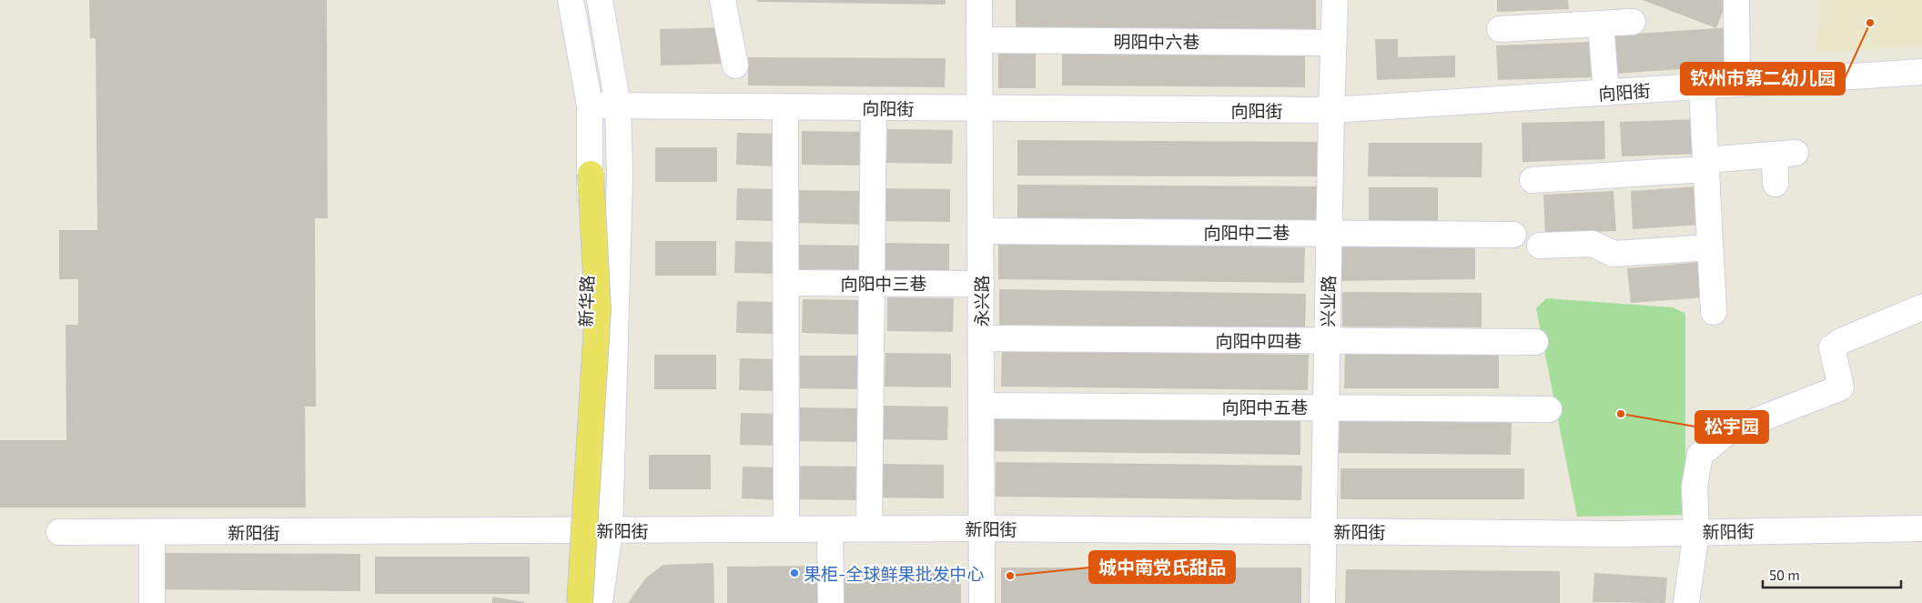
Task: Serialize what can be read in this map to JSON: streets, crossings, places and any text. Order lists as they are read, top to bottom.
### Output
{
  "streets": {
    "street": [
      "明阳中六巷",
      "向阳街",
      "向阳中二巷",
      "向阳中三巷",
      "新华路",
      "永兴路",
      "兴业路",
      "向阳中四巷",
      "向阳中五巷",
      "新阳街"
    ]
  },
  "crossings": [
    ["明阳中六巷", "永兴路"],
    ["明阳中六巷", "兴业路"],
    ["向阳街", "新华路"],
    ["向阳街", "永兴路"],
    ["向阳街", "兴业路"],
    ["向阳中二巷", "永兴路"],
    ["向阳中二巷", "兴业路"],
    ["向阳中三巷", "永兴路"],
    ["新华路", "新阳街"],
    ["永兴路", "向阳中四巷"],
    ["永兴路", "向阳中五巷"],
    ["永兴路", "新阳街"],
    ["兴业路", "向阳中四巷"],
    ["兴业路", "向阳中五巷"],
    ["兴业路", "新阳街"]
  ],
  "places": [
    "钦州市第二幼儿园",
    "松宇园",
    "果柜-全球鲜果批发中心",
    "城中南党氏甜品"
  ],
  "scale_bar": "50 m"
}
